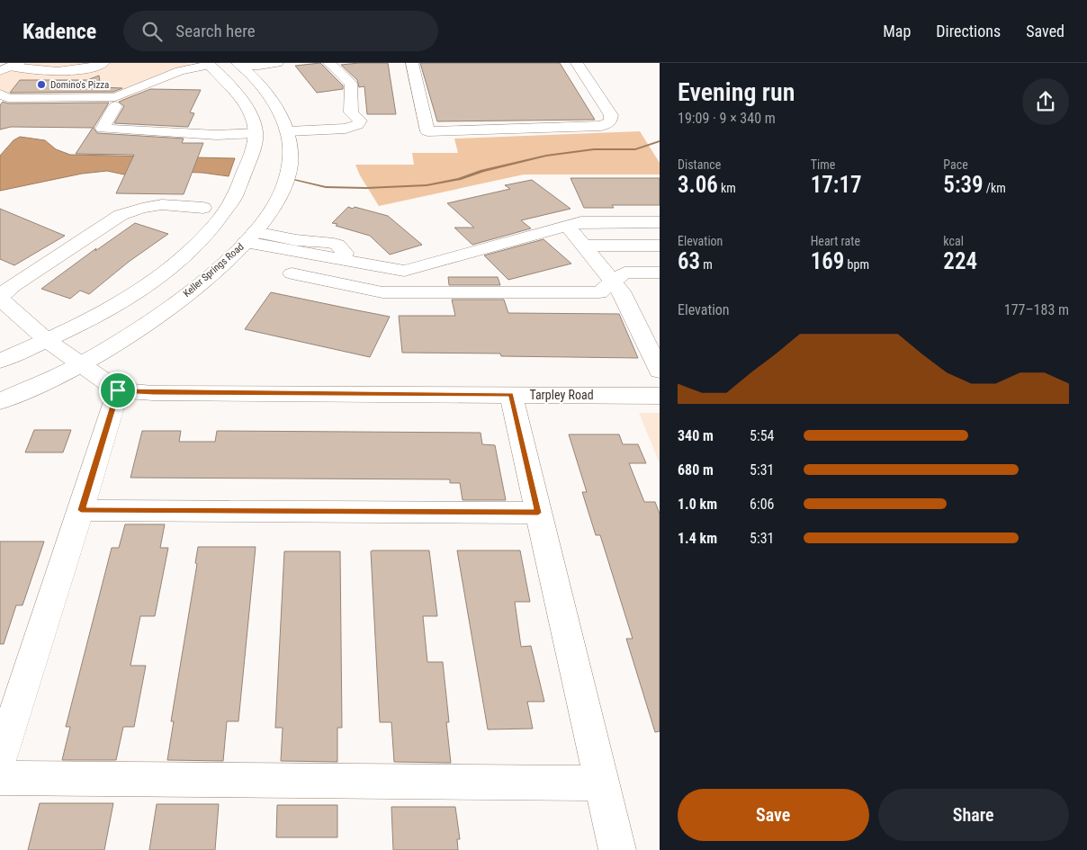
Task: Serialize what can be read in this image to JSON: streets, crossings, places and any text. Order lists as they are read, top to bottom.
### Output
{
  "streets": {
    "main road": ["Keller Springs Road", "Tarpley Road"]
  },
  "places": ["Domino's Pizza"],
  "page": {
    "header": "Kadence",
    "search": "Search here",
    "nav": ["Map", "Directions", "Saved"],
    "heading": ["Evening run", "19:09 · 9 × 340 m"],
    "stats": [
      ["Distance", "3.06 km"],
      ["Time", "17:17"],
      ["Pace", "5:39 /km"],
      ["Elevation", "63 m"],
      ["Heart rate", "169 bpm"],
      ["kcal", "224"]
    ],
    "chart": ["Elevation", "177–183 m"],
    "list": [
      {
        "name": "340 m",
        "note": "5:54"
      },
      {
        "name": "680 m",
        "note": "5:31"
      },
      {
        "name": "1.0 km",
        "note": "6:06"
      },
      {
        "name": "1.4 km",
        "note": "5:31"
      }
    ],
    "buttons": ["Save", "Share"]
  }
}
